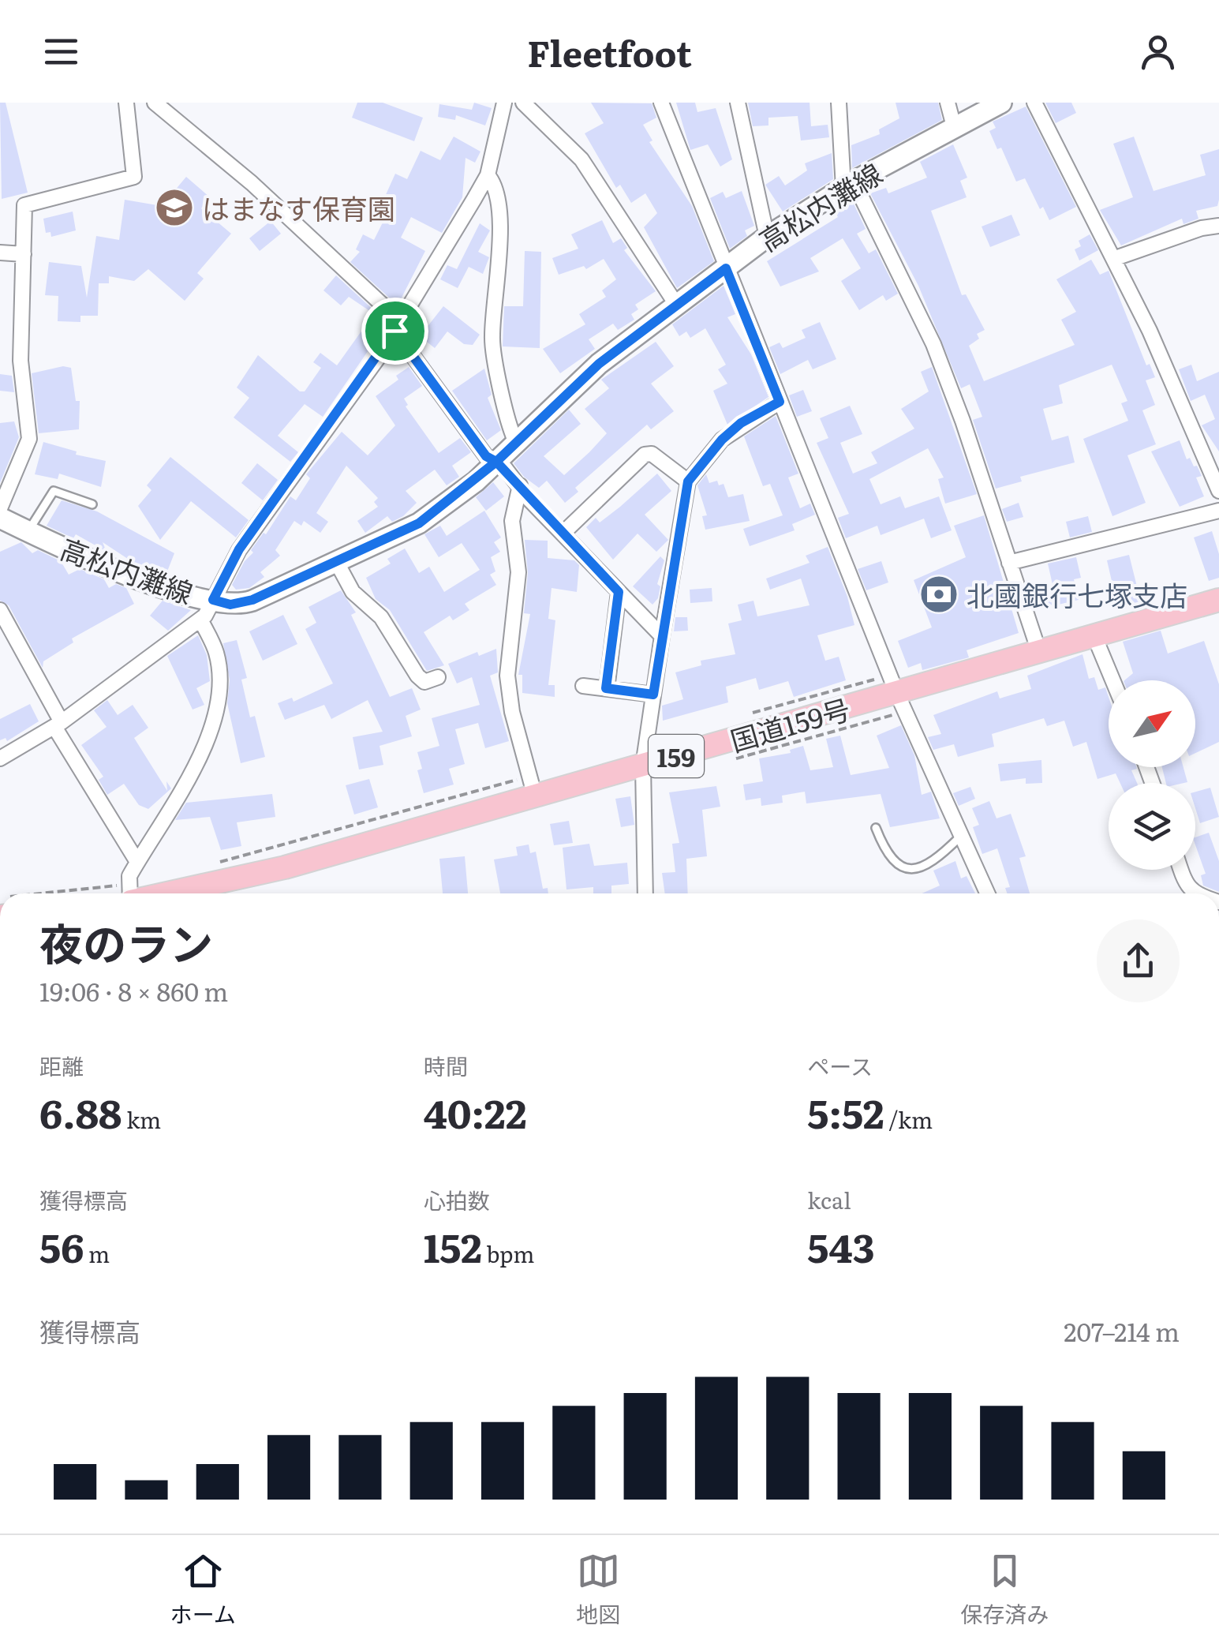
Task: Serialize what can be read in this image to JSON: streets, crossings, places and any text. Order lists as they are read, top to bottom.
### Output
{
  "streets": {
    "highway": ["国道159号", "159"],
    "main road": ["高松内灘線"]
  },
  "places": {
    "school or university": ["はまなす保育園"],
    "bank": ["北國銀行七塚支店"]
  },
  "north": "top right",
  "page": {
    "header": "Fleetfoot",
    "heading": ["夜のラン", "19:06 · 8 × 860 m"],
    "stats": [
      ["距離", "6.88 km"],
      ["時間", "40:22"],
      ["ペース", "5:52 /km"],
      ["獲得標高", "56 m"],
      ["心拍数", "152 bpm"],
      ["kcal", "543"]
    ],
    "chart": ["獲得標高", "207–214 m"],
    "tabs": ["ホーム", "地図", "保存済み"]
  }
}
